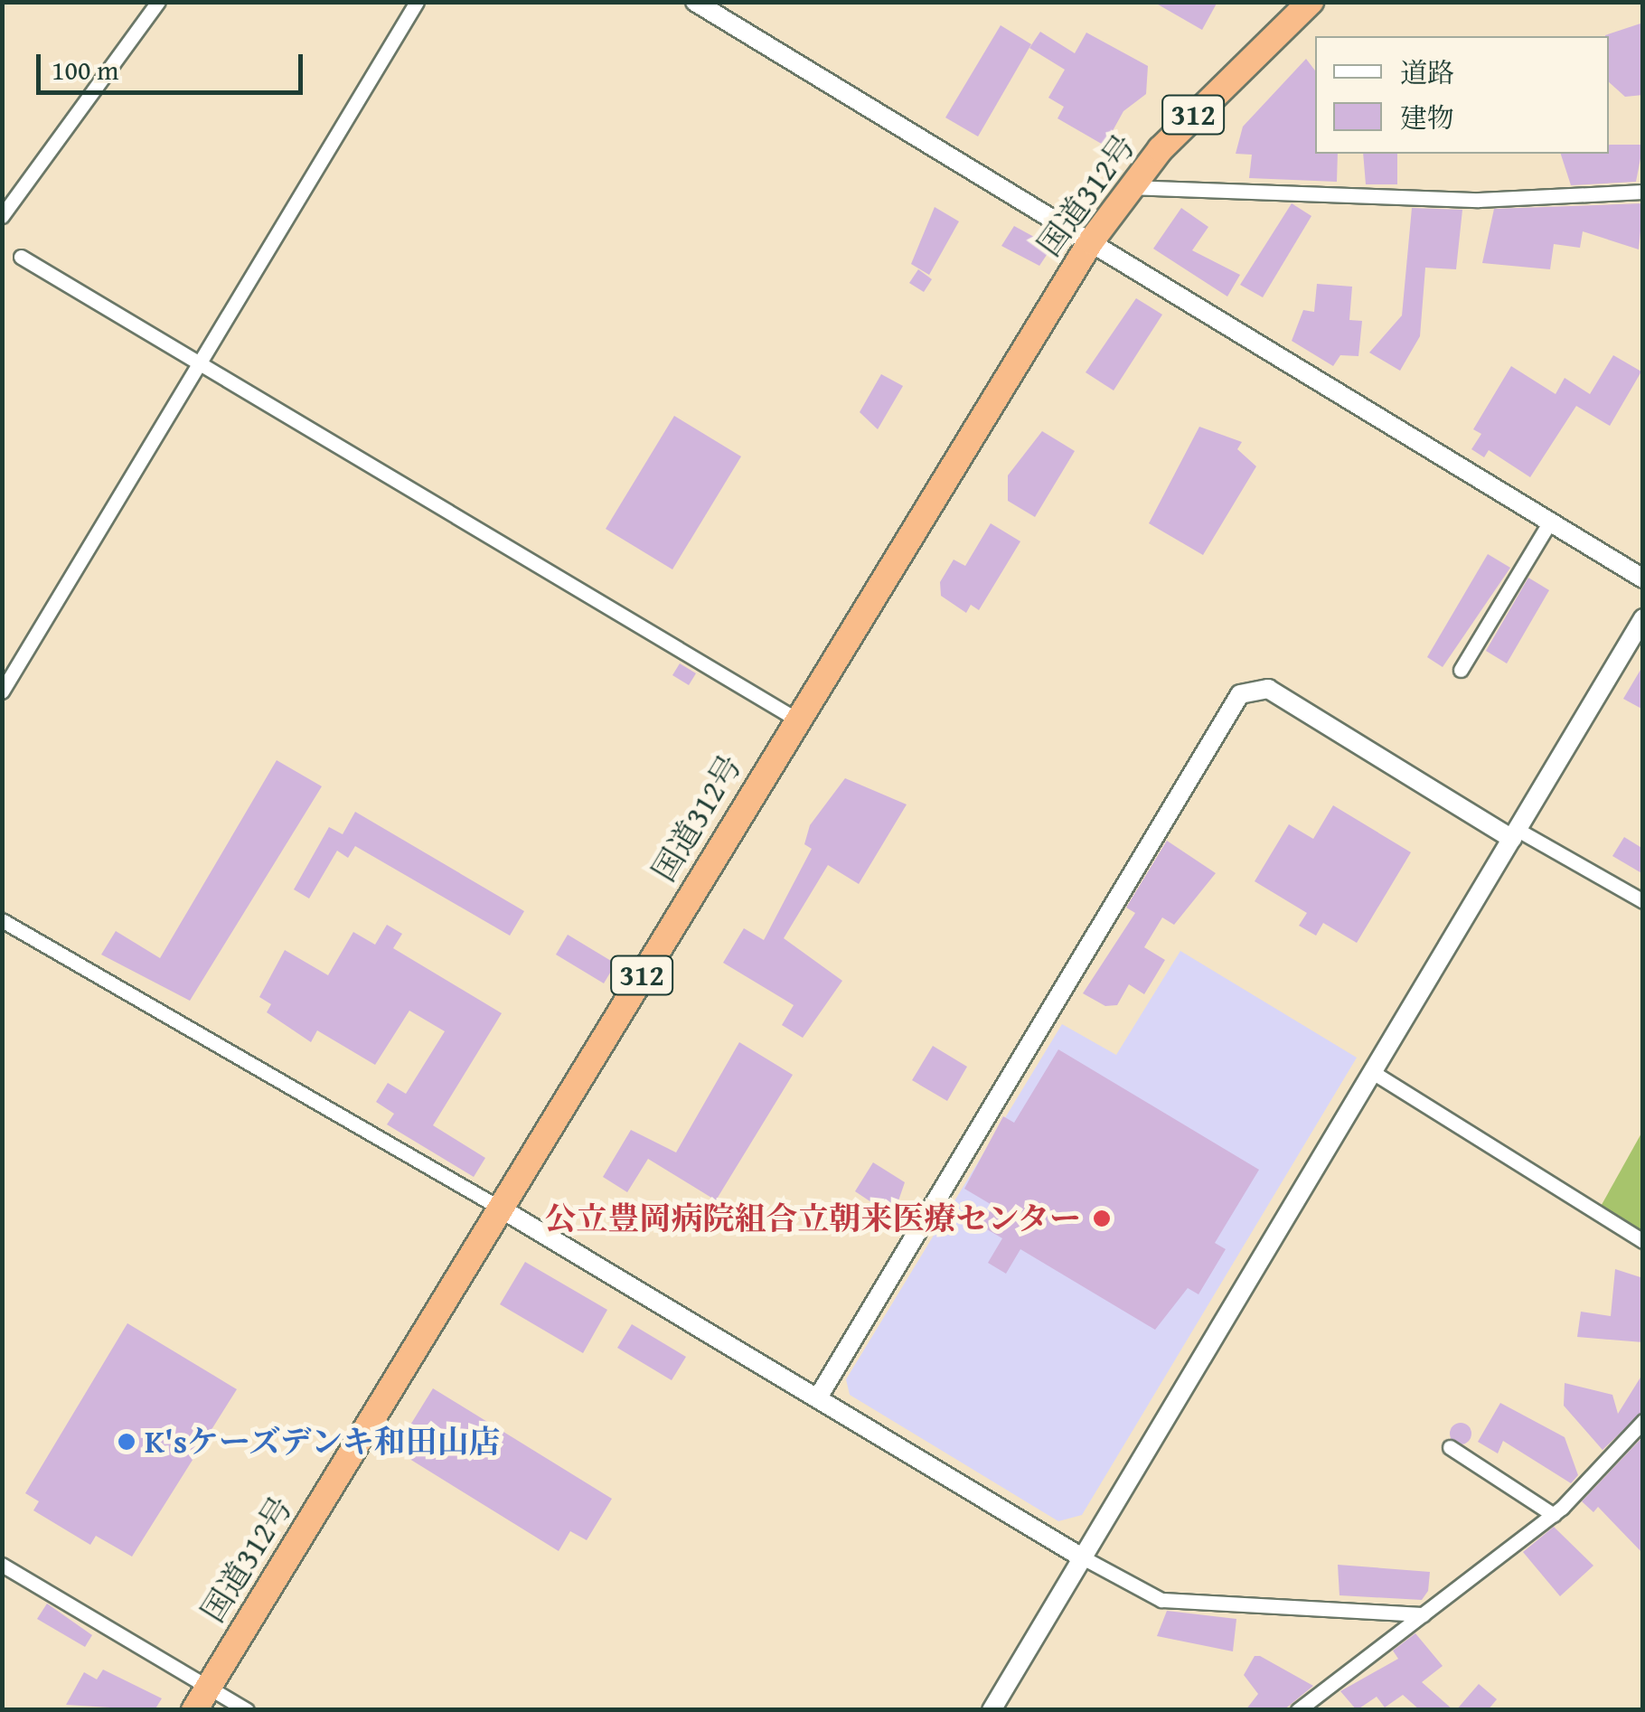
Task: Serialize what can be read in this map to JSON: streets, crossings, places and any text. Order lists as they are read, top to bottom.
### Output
{
  "streets": {
    "highway": ["312", "国道312号"]
  },
  "places": ["公立豊岡病院組合立朝来医療センター", "K'sケーズデンキ和田山店"],
  "legend": ["道路", "建物"],
  "scale_bar": "100 m"
}
